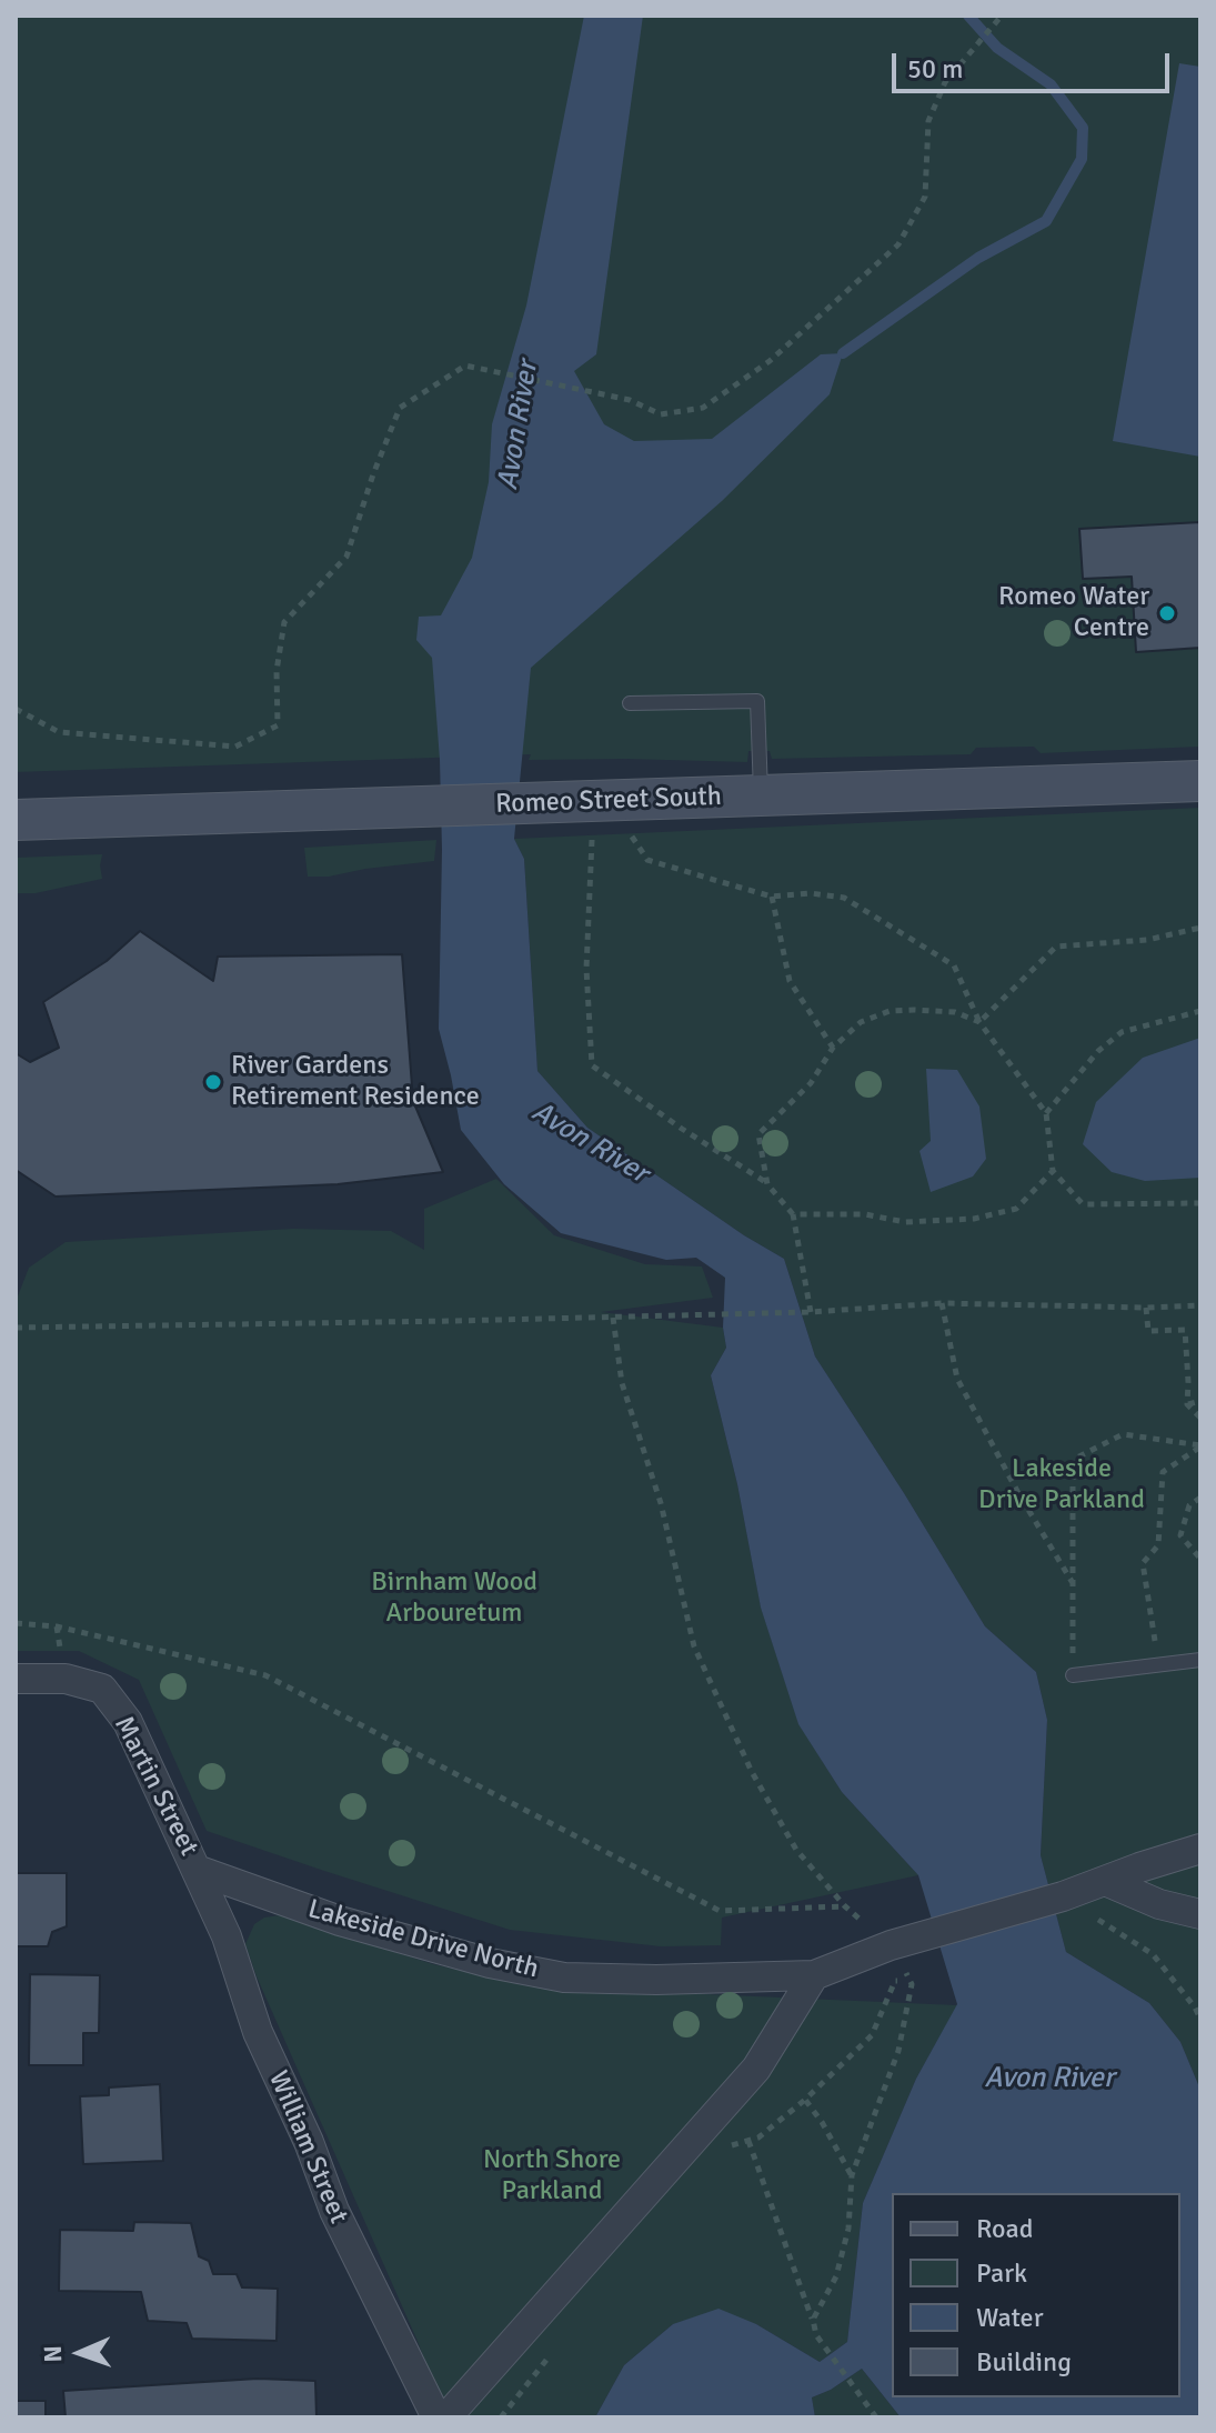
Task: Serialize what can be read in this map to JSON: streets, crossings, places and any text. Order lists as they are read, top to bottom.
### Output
{
  "streets": {
    "main road": ["Romeo Street South"],
    "street": ["Martin Street", "Lakeside Drive North", "William Street"]
  },
  "crossings": [
    ["Martin Street", "Lakeside Drive North"],
    ["Martin Street", "William Street"],
    ["Lakeside Drive North", "William Street"]
  ],
  "water": ["Avon River"],
  "parks": ["Lakeside Drive Parkland", "Birnham Wood Arbouretum", "North Shore Parkland"],
  "places": ["Romeo Water Centre", "River Gardens Retirement Residence"],
  "legend": [
    "Road",
    "Park",
    "Water",
    "Building"
  ],
  "scale_bar": "50 m",
  "north": "left"
}
